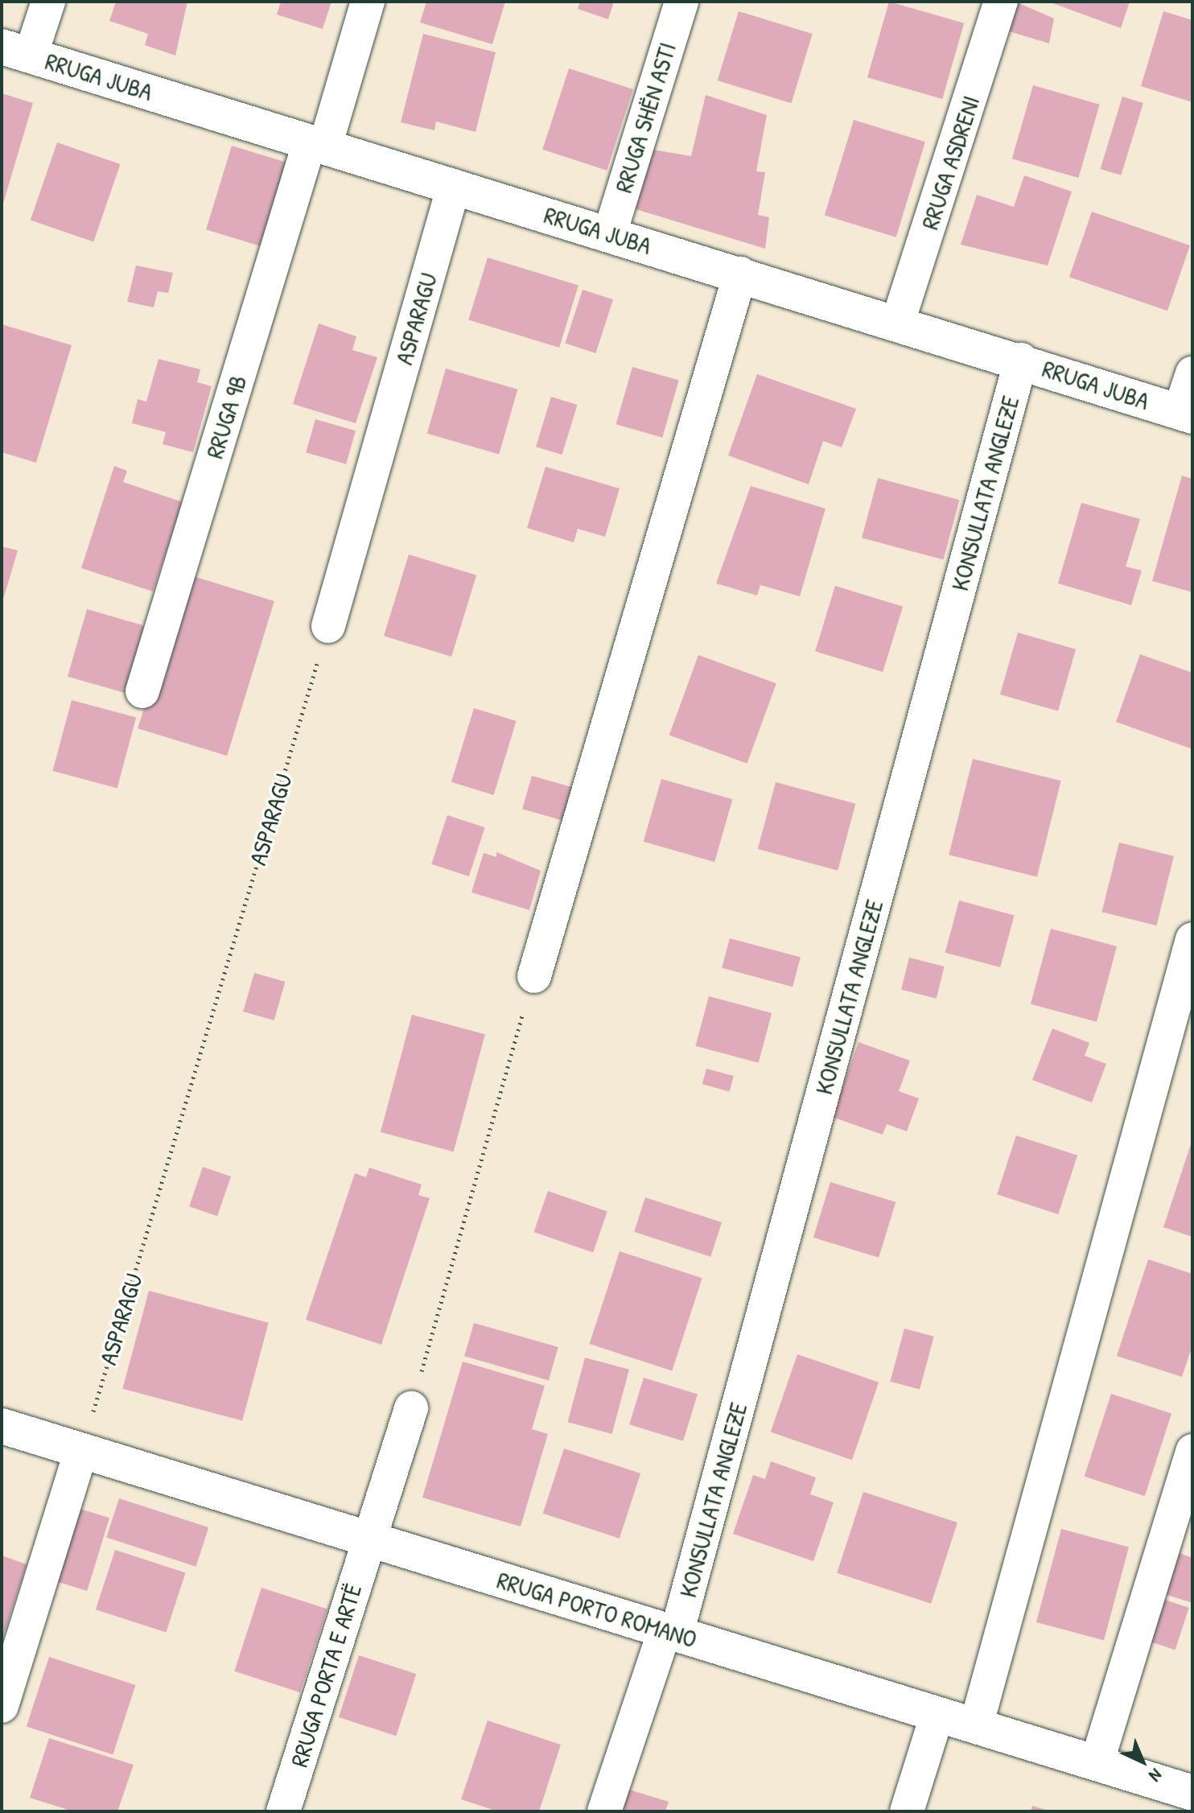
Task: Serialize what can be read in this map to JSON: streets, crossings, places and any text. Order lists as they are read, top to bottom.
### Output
{
  "streets": {
    "street": [
      "RRUGA JUBA",
      "RRUGA SHËN ASTI",
      "RRUGA ASDRENI",
      "ASPARAGU",
      "RRUGA 9B",
      "KONSULLATA ANGLEZE",
      "RRUGA PORTO ROMANO",
      "RRUGA PORTA E ARTË"
    ]
  },
  "crossings": [
    ["RRUGA JUBA", "RRUGA SHËN ASTI"],
    ["RRUGA JUBA", "RRUGA ASDRENI"],
    ["RRUGA JUBA", "ASPARAGU"],
    ["RRUGA JUBA", "RRUGA 9B"],
    ["RRUGA JUBA", "KONSULLATA ANGLEZE"],
    ["ASPARAGU", "RRUGA PORTO ROMANO"],
    ["KONSULLATA ANGLEZE", "RRUGA PORTO ROMANO"],
    ["RRUGA PORTO ROMANO", "RRUGA PORTA E ARTË"]
  ],
  "north": "bottom right"
}
